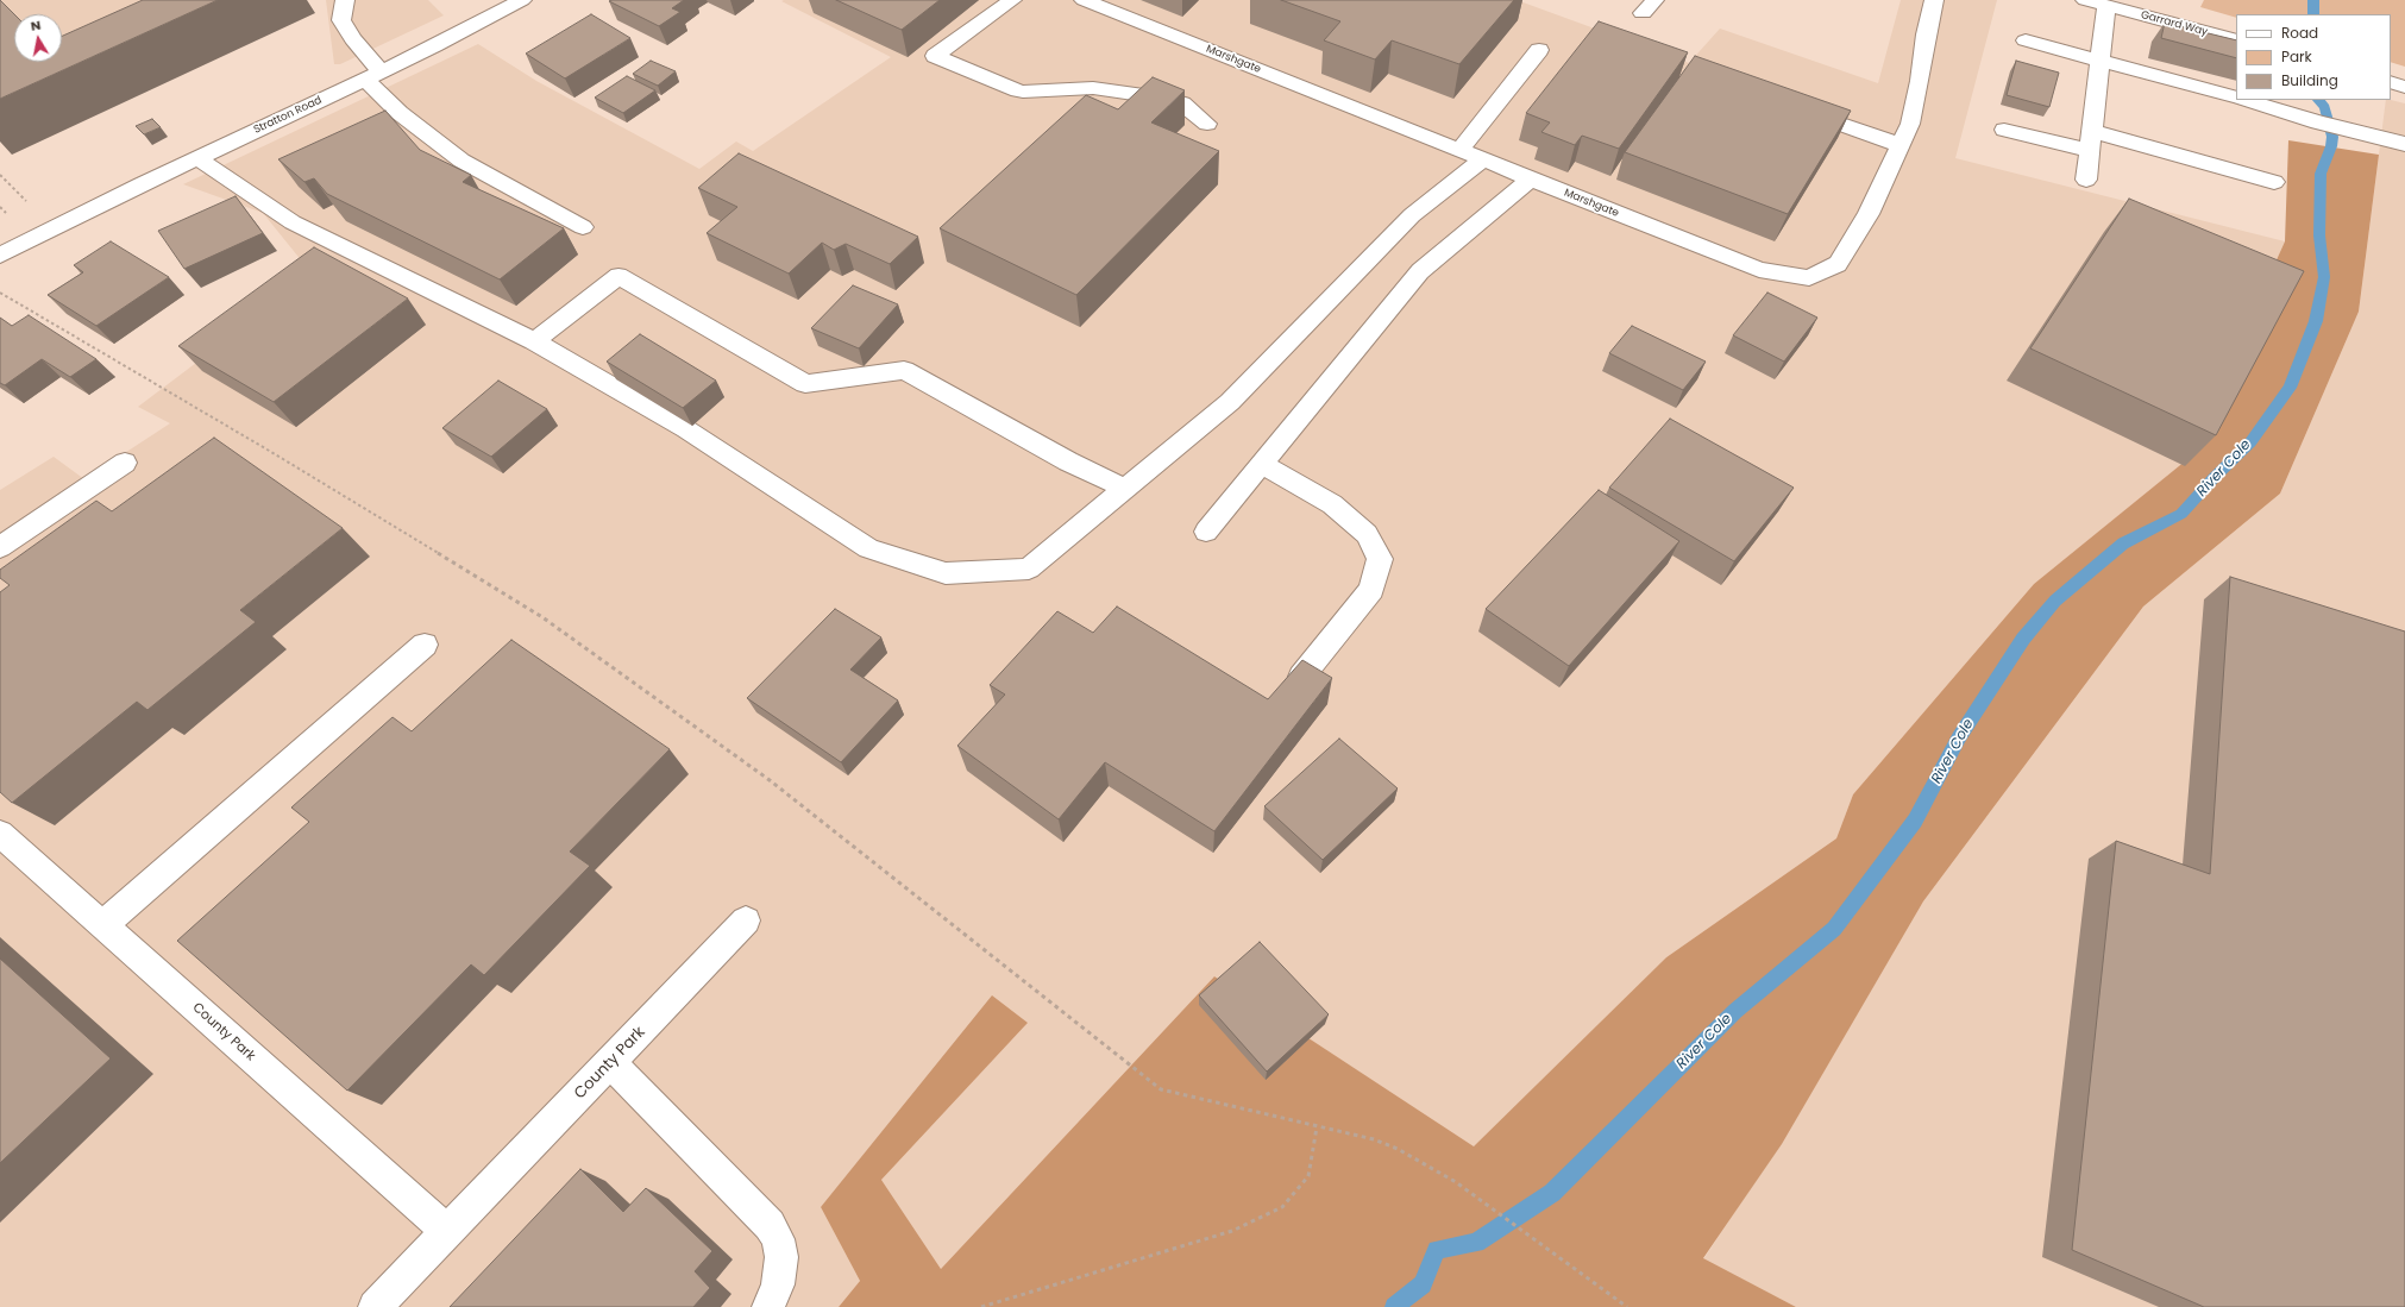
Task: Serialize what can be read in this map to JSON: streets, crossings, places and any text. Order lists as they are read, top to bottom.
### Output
{
  "streets": {
    "street": [
      "Garrard Way",
      "Marshgate",
      "Stratton Road",
      "County Park"
    ]
  },
  "water": ["River Cole"],
  "legend": ["Road", "Park", "Building"],
  "north": "top"
}
